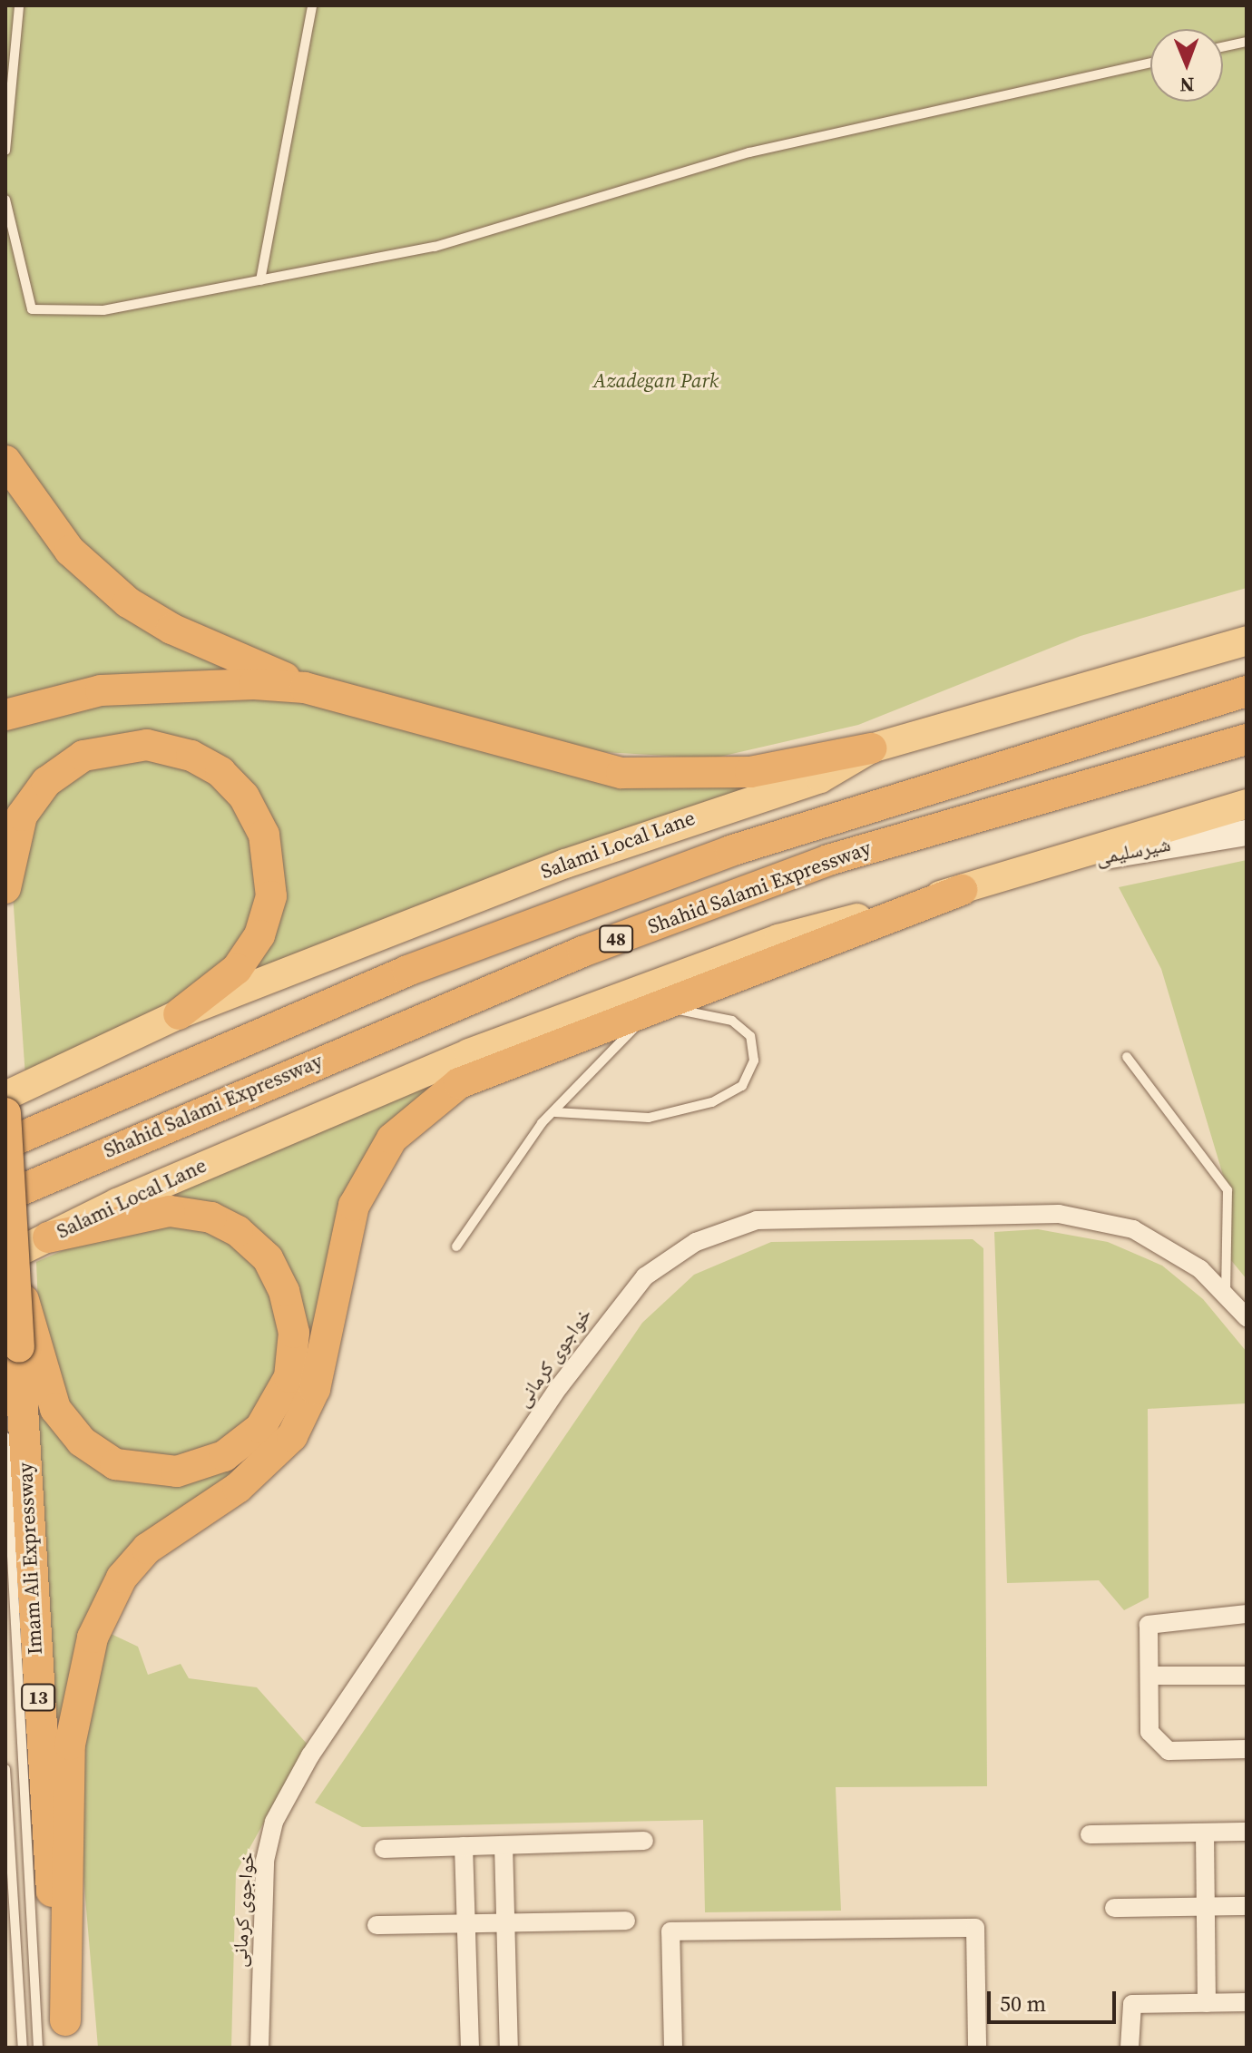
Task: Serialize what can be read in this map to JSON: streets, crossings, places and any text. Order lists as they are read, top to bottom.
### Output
{
  "streets": {
    "highway": [
      "Shahid Salami Expressway",
      "48",
      "Imam Ali Expressway",
      "13"
    ],
    "main road": ["Salami Local Lane", "شیرسلیمی"],
    "street": ["خواجوی کرمانی"]
  },
  "crossings": [
    ["Salami Local Lane", "شیرسلیمی"],
    ["Salami Local Lane", "Imam Ali Expressway"]
  ],
  "parks": ["Azadegan Park"],
  "scale_bar": "50 m",
  "north": "bottom"
}
